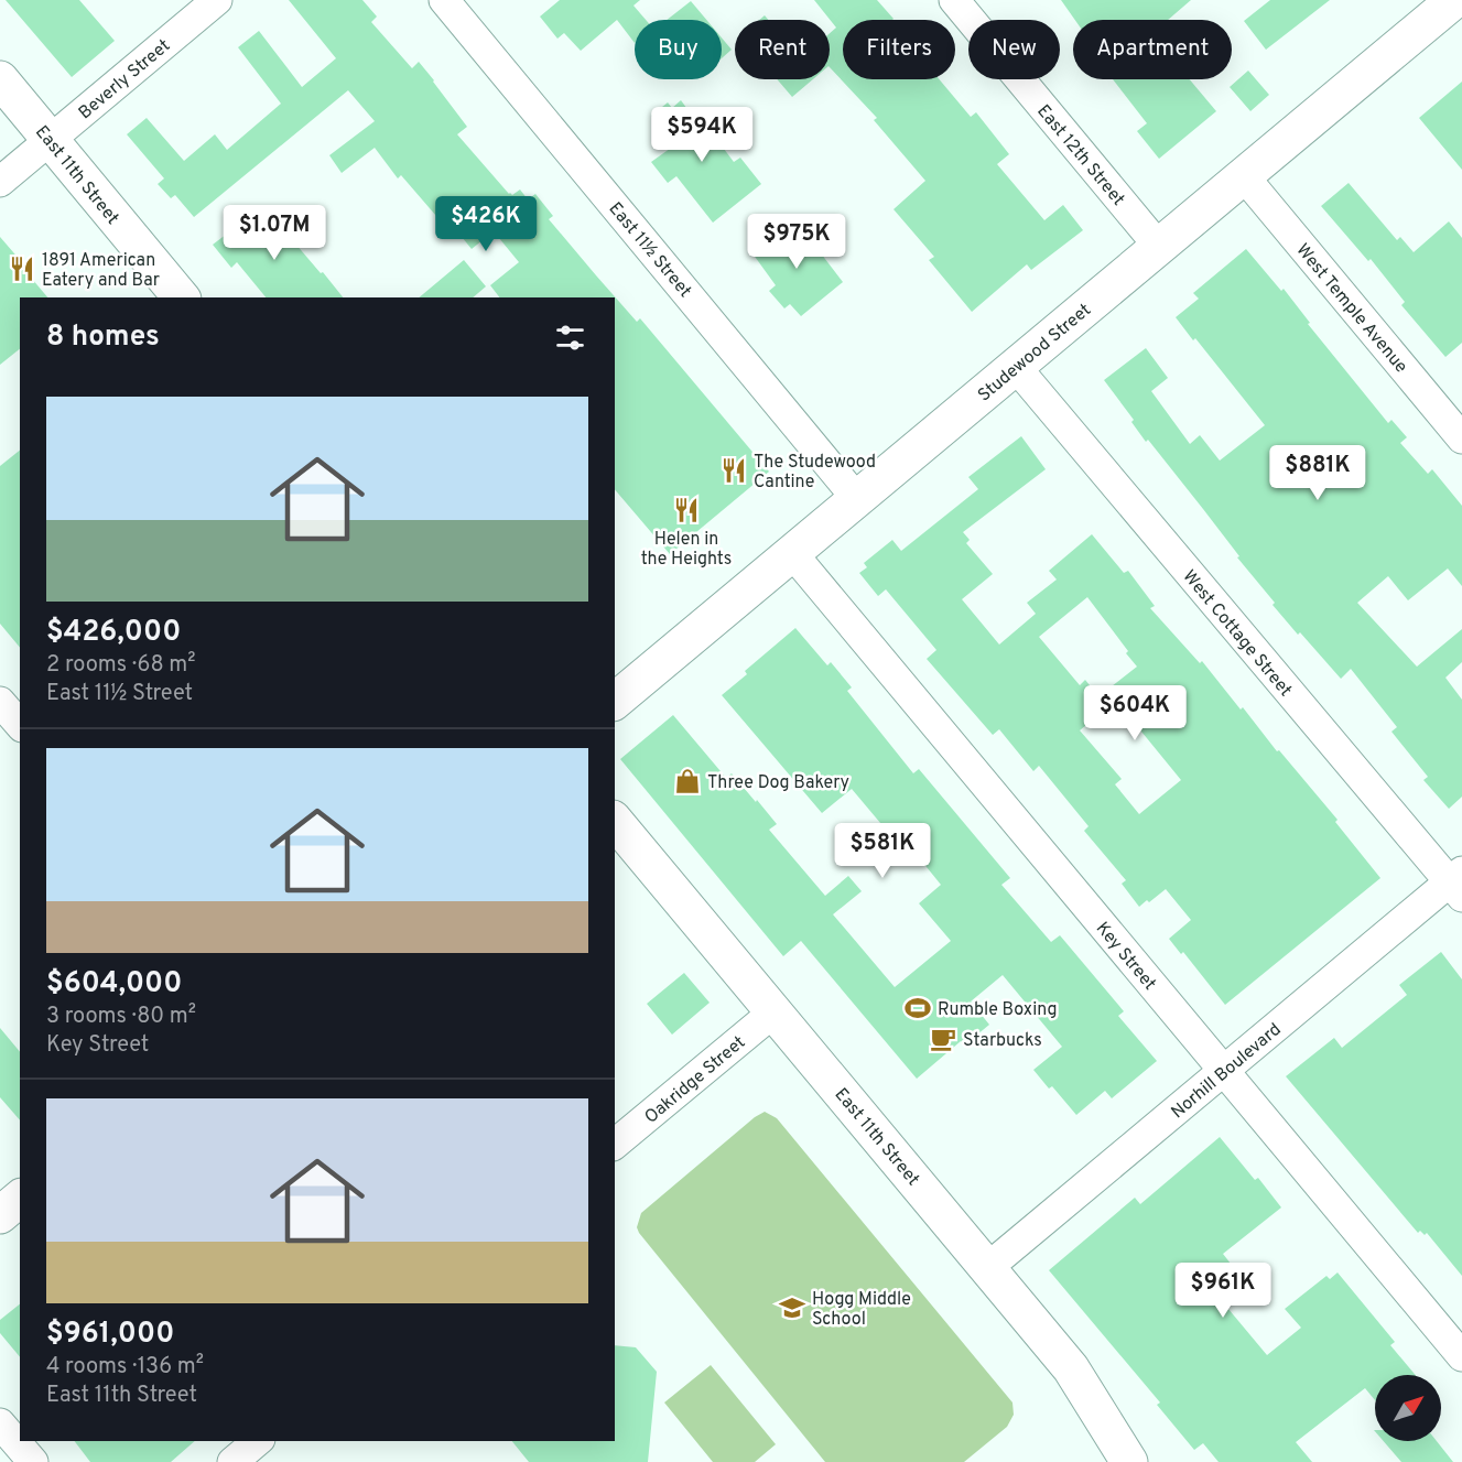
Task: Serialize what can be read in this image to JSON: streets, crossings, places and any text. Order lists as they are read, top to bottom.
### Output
{
  "streets": {
    "main road": ["East 11th Street", "Studewood Street"],
    "street": [
      "Beverly Street",
      "East 12th Street",
      "East 11½ Street",
      "West Temple Avenue",
      "West Cottage Street",
      "Key Street",
      "Norhill Boulevard",
      "Oakridge Street"
    ]
  },
  "crossings": [
    ["Beverly Street", "East 11th Street"],
    ["East 12th Street", "Studewood Street"],
    ["East 11th Street", "Norhill Boulevard"],
    ["East 11th Street", "Oakridge Street"],
    ["East 11½ Street", "Studewood Street"],
    ["West Temple Avenue", "Studewood Street"],
    ["Studewood Street", "West Cottage Street"],
    ["Studewood Street", "Key Street"],
    ["West Cottage Street", "Norhill Boulevard"],
    ["Key Street", "Norhill Boulevard"]
  ],
  "places": {
    "restaurant": ["1891 American Eatery and Bar", "The Studewood Cantine", "Helen in the Heights"],
    "shop": ["Three Dog Bakery"],
    "sports": ["Rumble Boxing"],
    "cafe": ["Starbucks"],
    "school or university": ["Hogg Middle School"]
  },
  "north": "top right",
  "page": {
    "chip": [
      "Buy",
      "Rent",
      "Filters",
      "New",
      "Apartment"
    ],
    "price": [
      "$594K",
      "$426K",
      "$1.07M",
      "$975K",
      "$881K",
      "$604K",
      "$581K",
      "$961K"
    ],
    "heading": "8 homes",
    "list": [
      {
        "name": "$426,000",
        "note": "2 rooms · 68 m² · East 11½ Street"
      },
      {
        "name": "$604,000",
        "note": "3 rooms · 80 m² · Key Street"
      },
      {
        "name": "$961,000",
        "note": "4 rooms · 136 m² · East 11th Street"
      }
    ]
  }
}
